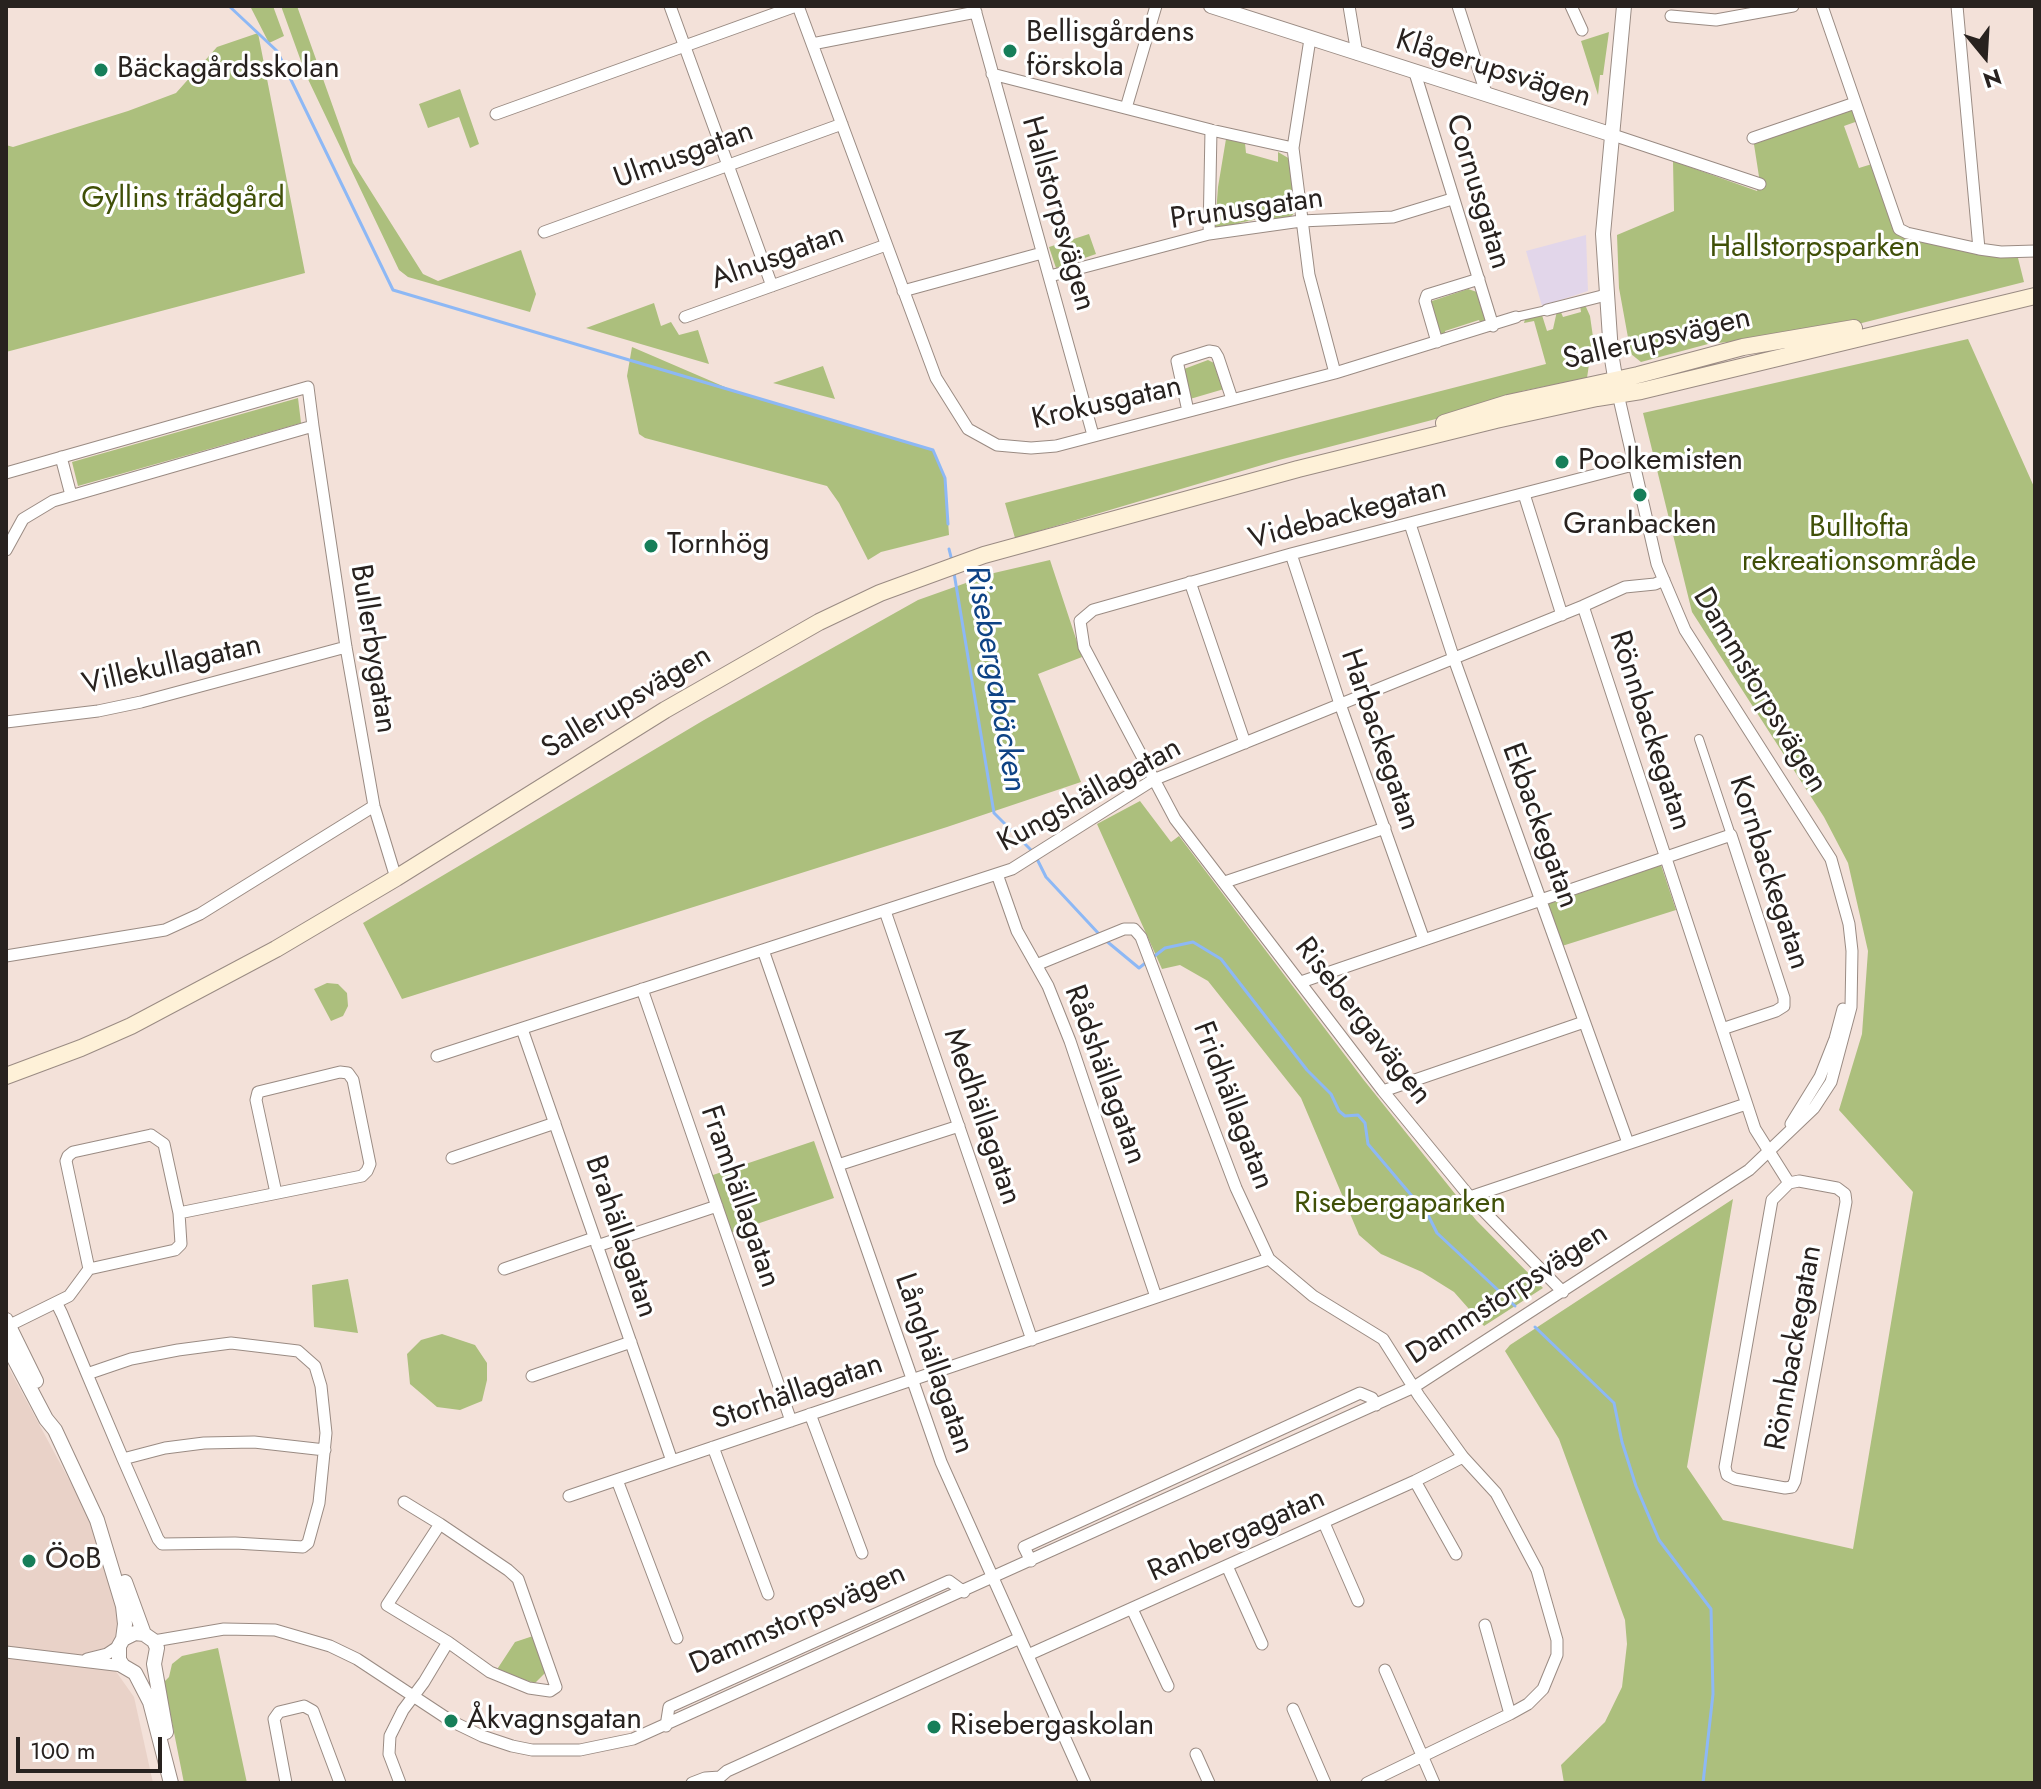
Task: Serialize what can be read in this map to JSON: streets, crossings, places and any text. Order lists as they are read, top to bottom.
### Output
{
  "streets": {
    "main road": ["Sallerupsvägen"],
    "street": [
      "Klågerupsvägen",
      "Ulmusgatan",
      "Cornusgatan",
      "Prunusgatan",
      "Hallstorpsvägen",
      "Alnusgatan",
      "Krokusgatan",
      "Videbackegatan",
      "Bullerbygatan",
      "Villekullagatan",
      "Dammstorpsvägen",
      "Rönnbackegatan",
      "Harbackegatan",
      "Kungshällagatan",
      "Ekbackegatan",
      "Kornbackegatan",
      "Risebergavägen",
      "Rådshällagatan",
      "Fridhällagatan",
      "Medhällagatan",
      "Framhällagatan",
      "Brahällagatan",
      "Långhällagatan",
      "Storhällagatan",
      "Ranbergagatan"
    ]
  },
  "crossings": [
    ["Klågerupsvägen", "Cornusgatan"],
    ["Ulmusgatan", "Krokusgatan"],
    ["Cornusgatan", "Prunusgatan"],
    ["Cornusgatan", "Krokusgatan"],
    ["Prunusgatan", "Hallstorpsvägen"],
    ["Hallstorpsvägen", "Krokusgatan"],
    ["Alnusgatan", "Krokusgatan"],
    ["Sallerupsvägen", "Bullerbygatan"],
    ["Sallerupsvägen", "Dammstorpsvägen"],
    ["Videbackegatan", "Dammstorpsvägen"],
    ["Videbackegatan", "Rönnbackegatan"],
    ["Videbackegatan", "Harbackegatan"],
    ["Videbackegatan", "Ekbackegatan"],
    ["Videbackegatan", "Risebergavägen"],
    ["Bullerbygatan", "Villekullagatan"],
    ["Dammstorpsvägen", "Rönnbackegatan"],
    ["Dammstorpsvägen", "Kungshällagatan"],
    ["Dammstorpsvägen", "Risebergavägen"],
    ["Dammstorpsvägen", "Fridhällagatan"],
    ["Dammstorpsvägen", "Långhällagatan"],
    ["Rönnbackegatan", "Kungshällagatan"],
    ["Rönnbackegatan", "Kornbackegatan"],
    ["Harbackegatan", "Kungshällagatan"],
    ["Kungshällagatan", "Ekbackegatan"],
    ["Kungshällagatan", "Risebergavägen"],
    ["Kungshällagatan", "Rådshällagatan"],
    ["Kungshällagatan", "Medhällagatan"],
    ["Kungshällagatan", "Framhällagatan"],
    ["Kungshällagatan", "Brahällagatan"],
    ["Kungshällagatan", "Långhällagatan"],
    ["Rådshällagatan", "Fridhällagatan"],
    ["Rådshällagatan", "Storhällagatan"],
    ["Fridhällagatan", "Storhällagatan"],
    ["Fridhällagatan", "Ranbergagatan"],
    ["Medhällagatan", "Storhällagatan"],
    ["Framhällagatan", "Storhällagatan"],
    ["Brahällagatan", "Storhällagatan"],
    ["Långhällagatan", "Storhällagatan"],
    ["Långhällagatan", "Ranbergagatan"]
  ],
  "water": ["Risebergabäcken"],
  "parks": [
    "Gyllins trädgård",
    "Hallstorpsparken",
    "Bulltofta rekreationsområde",
    "Risebergaparken"
  ],
  "places": [
    "Bellisgårdens förskola",
    "Bäckagårdsskolan",
    "Poolkemisten",
    "Granbacken",
    "Tornhög",
    "ÖoB",
    "Åkvagnsgatan",
    "Risebergaskolan"
  ],
  "scale_bar": "100 m",
  "north": "bottom"
}
